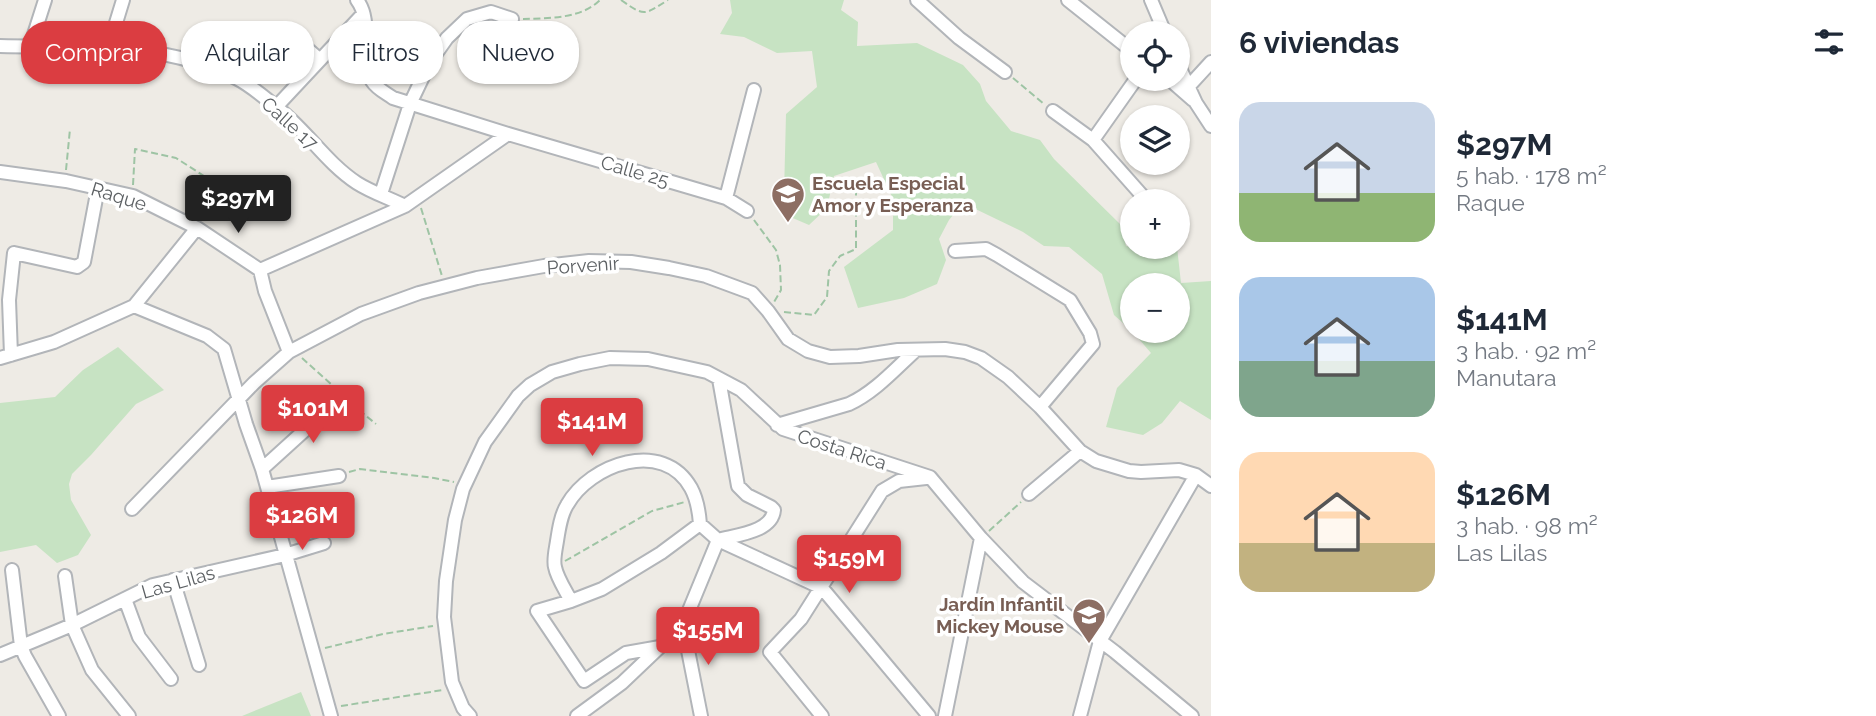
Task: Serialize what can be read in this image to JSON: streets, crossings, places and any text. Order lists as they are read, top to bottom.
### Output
{
  "streets": {
    "street": [
      "Calle 17",
      "Calle 25",
      "Raque",
      "Porvenir",
      "Costa Rica",
      "Las Lilas"
    ]
  },
  "places": {
    "school or university": ["Escuela Especial Amor y Esperanza", "Jardín Infantil Mickey Mouse"]
  },
  "page": {
    "heading": "6 viviendas",
    "map_buttons": ["+", "−"],
    "chip": [
      "Comprar",
      "Alquilar",
      "Filtros",
      "Nuevo"
    ],
    "list": [
      {
        "name": "$297M",
        "note": "5 hab. · 178 m² · Raque"
      },
      {
        "name": "$141M",
        "note": "3 hab. · 92 m² · Manutara"
      },
      {
        "name": "$126M",
        "note": "3 hab. · 98 m² · Las Lilas"
      }
    ],
    "price": [
      "$297M",
      "$101M",
      "$141M",
      "$126M",
      "$159M",
      "$155M"
    ]
  }
}
